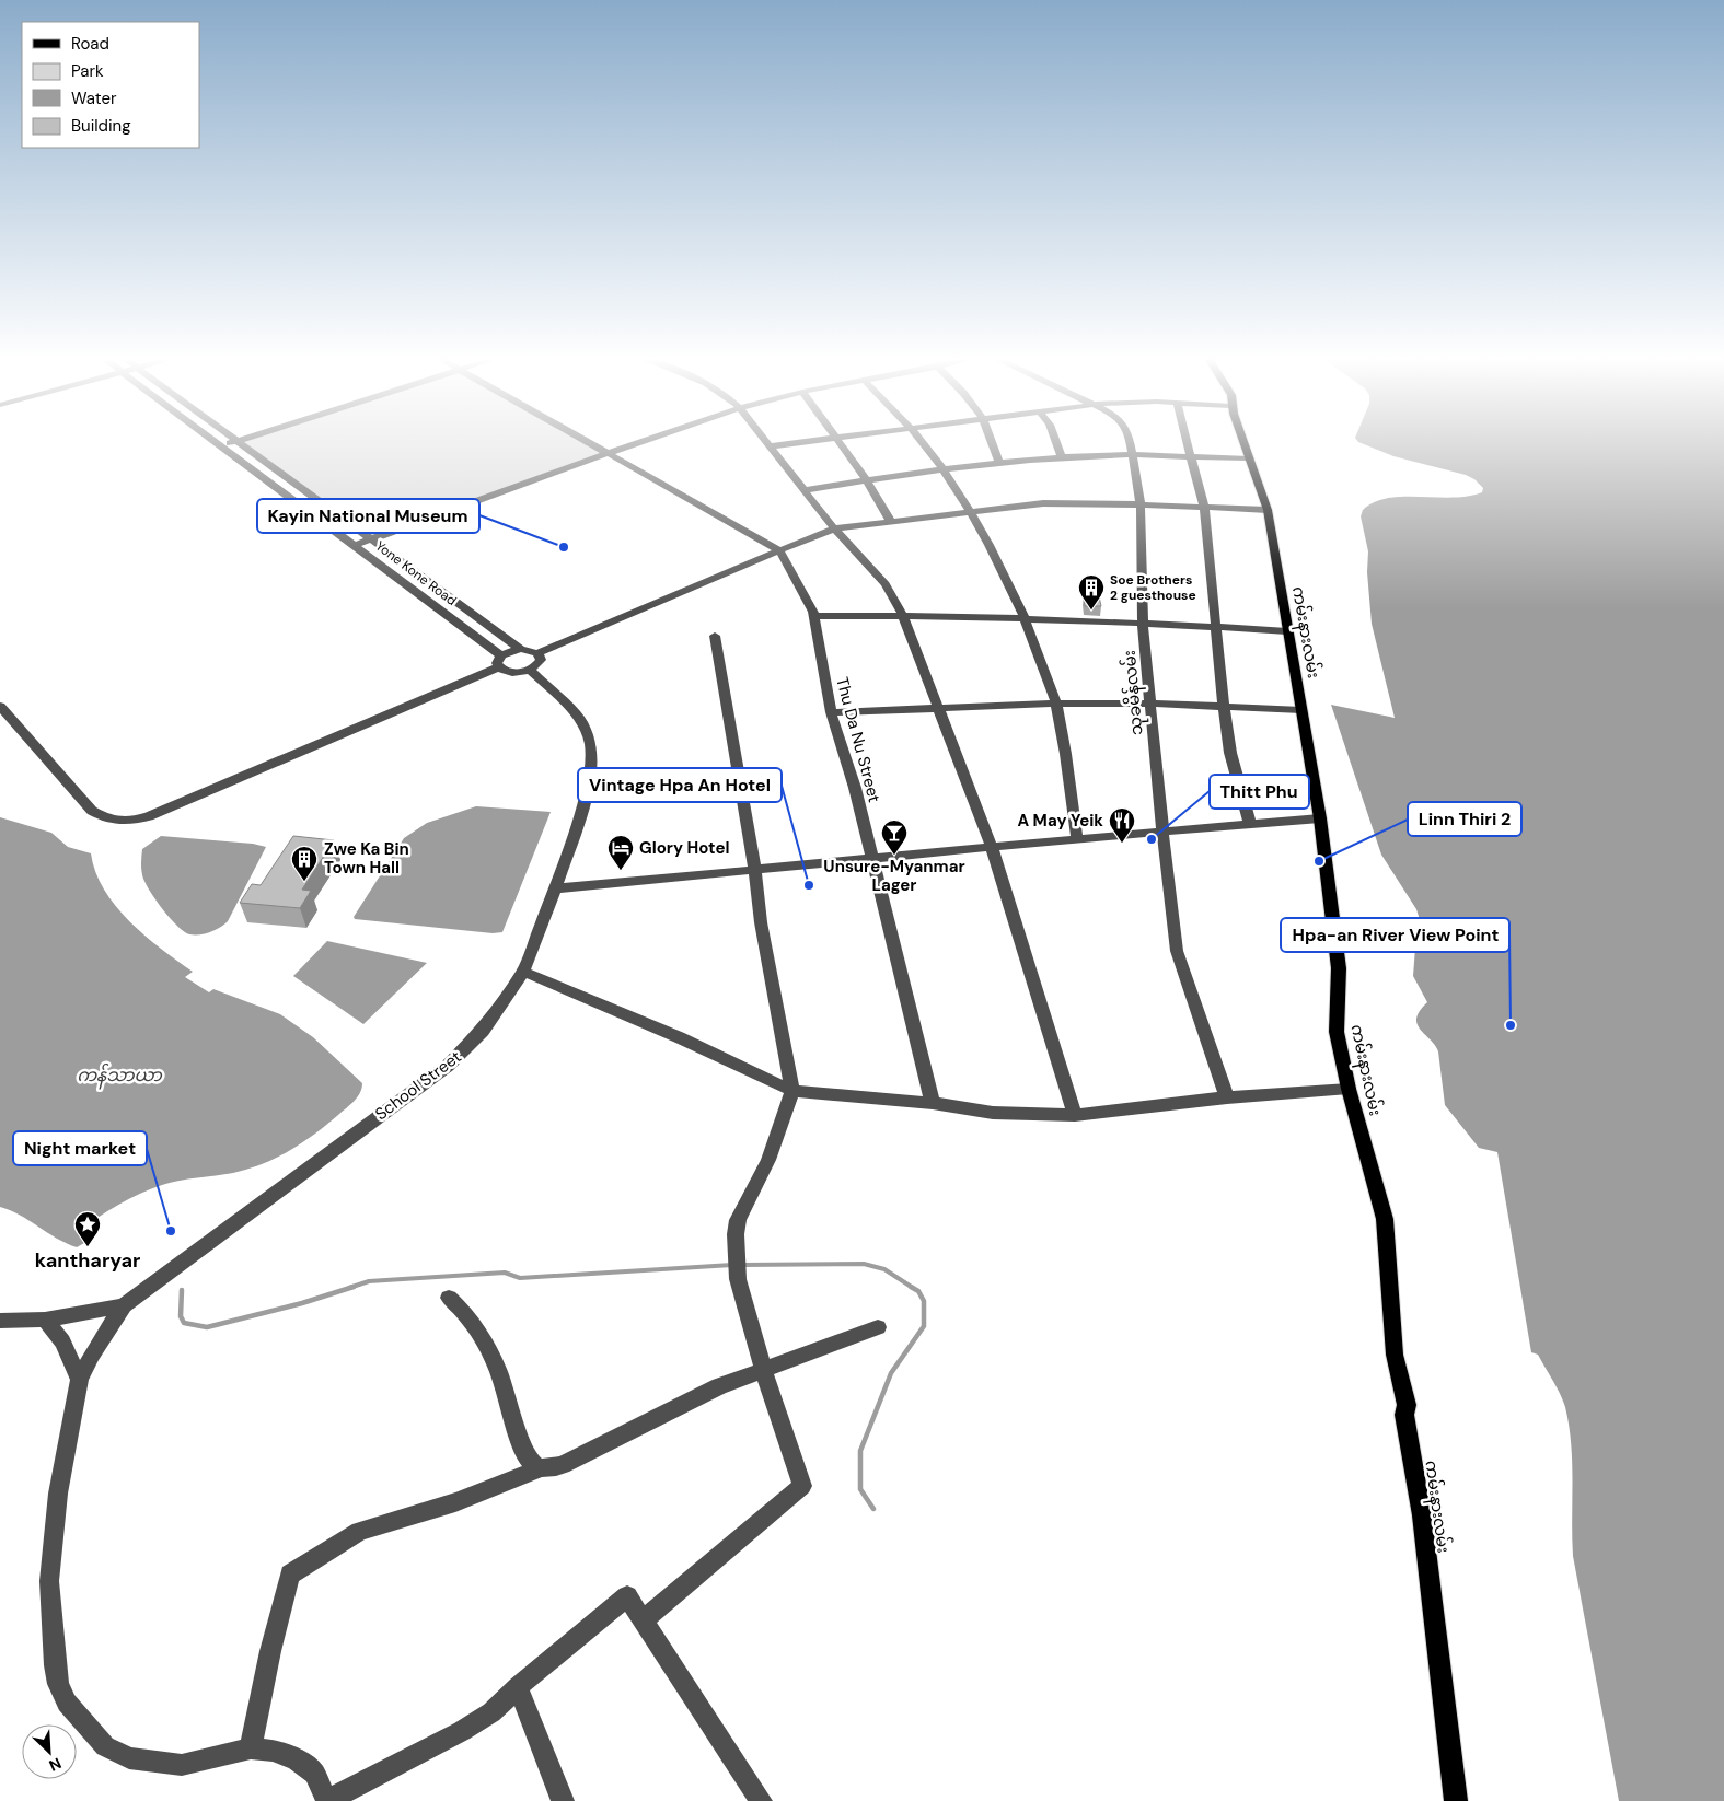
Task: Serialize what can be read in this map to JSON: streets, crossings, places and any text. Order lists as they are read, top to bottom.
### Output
{
  "streets": {
    "main road": ["ကမ်းနားလမ်း"],
    "street": [
      "Yone Kone Road",
      "သုခမိန်လမ်း",
      "Thu Da Nu Street",
      "School Street"
    ]
  },
  "water": ["ကန်သာယာ"],
  "places": {
    "other": [
      "Kayin National Museum",
      "Thitt Phu",
      "Linn Thiri 2",
      "Vintage Hpa An Hotel",
      "Hpa-an River View Point",
      "Night market"
    ],
    "building": ["Soe Brothers 2 guesthouse", "Zwe Ka Bin Town Hall"],
    "restaurant": ["A May Yeik"],
    "bar": ["Unsure-Myanmar Lager"],
    "hotel": ["Glory Hotel"],
    "place": ["kantharyar"]
  },
  "legend": [
    "Road",
    "Park",
    "Water",
    "Building"
  ],
  "north": "bottom right"
}
